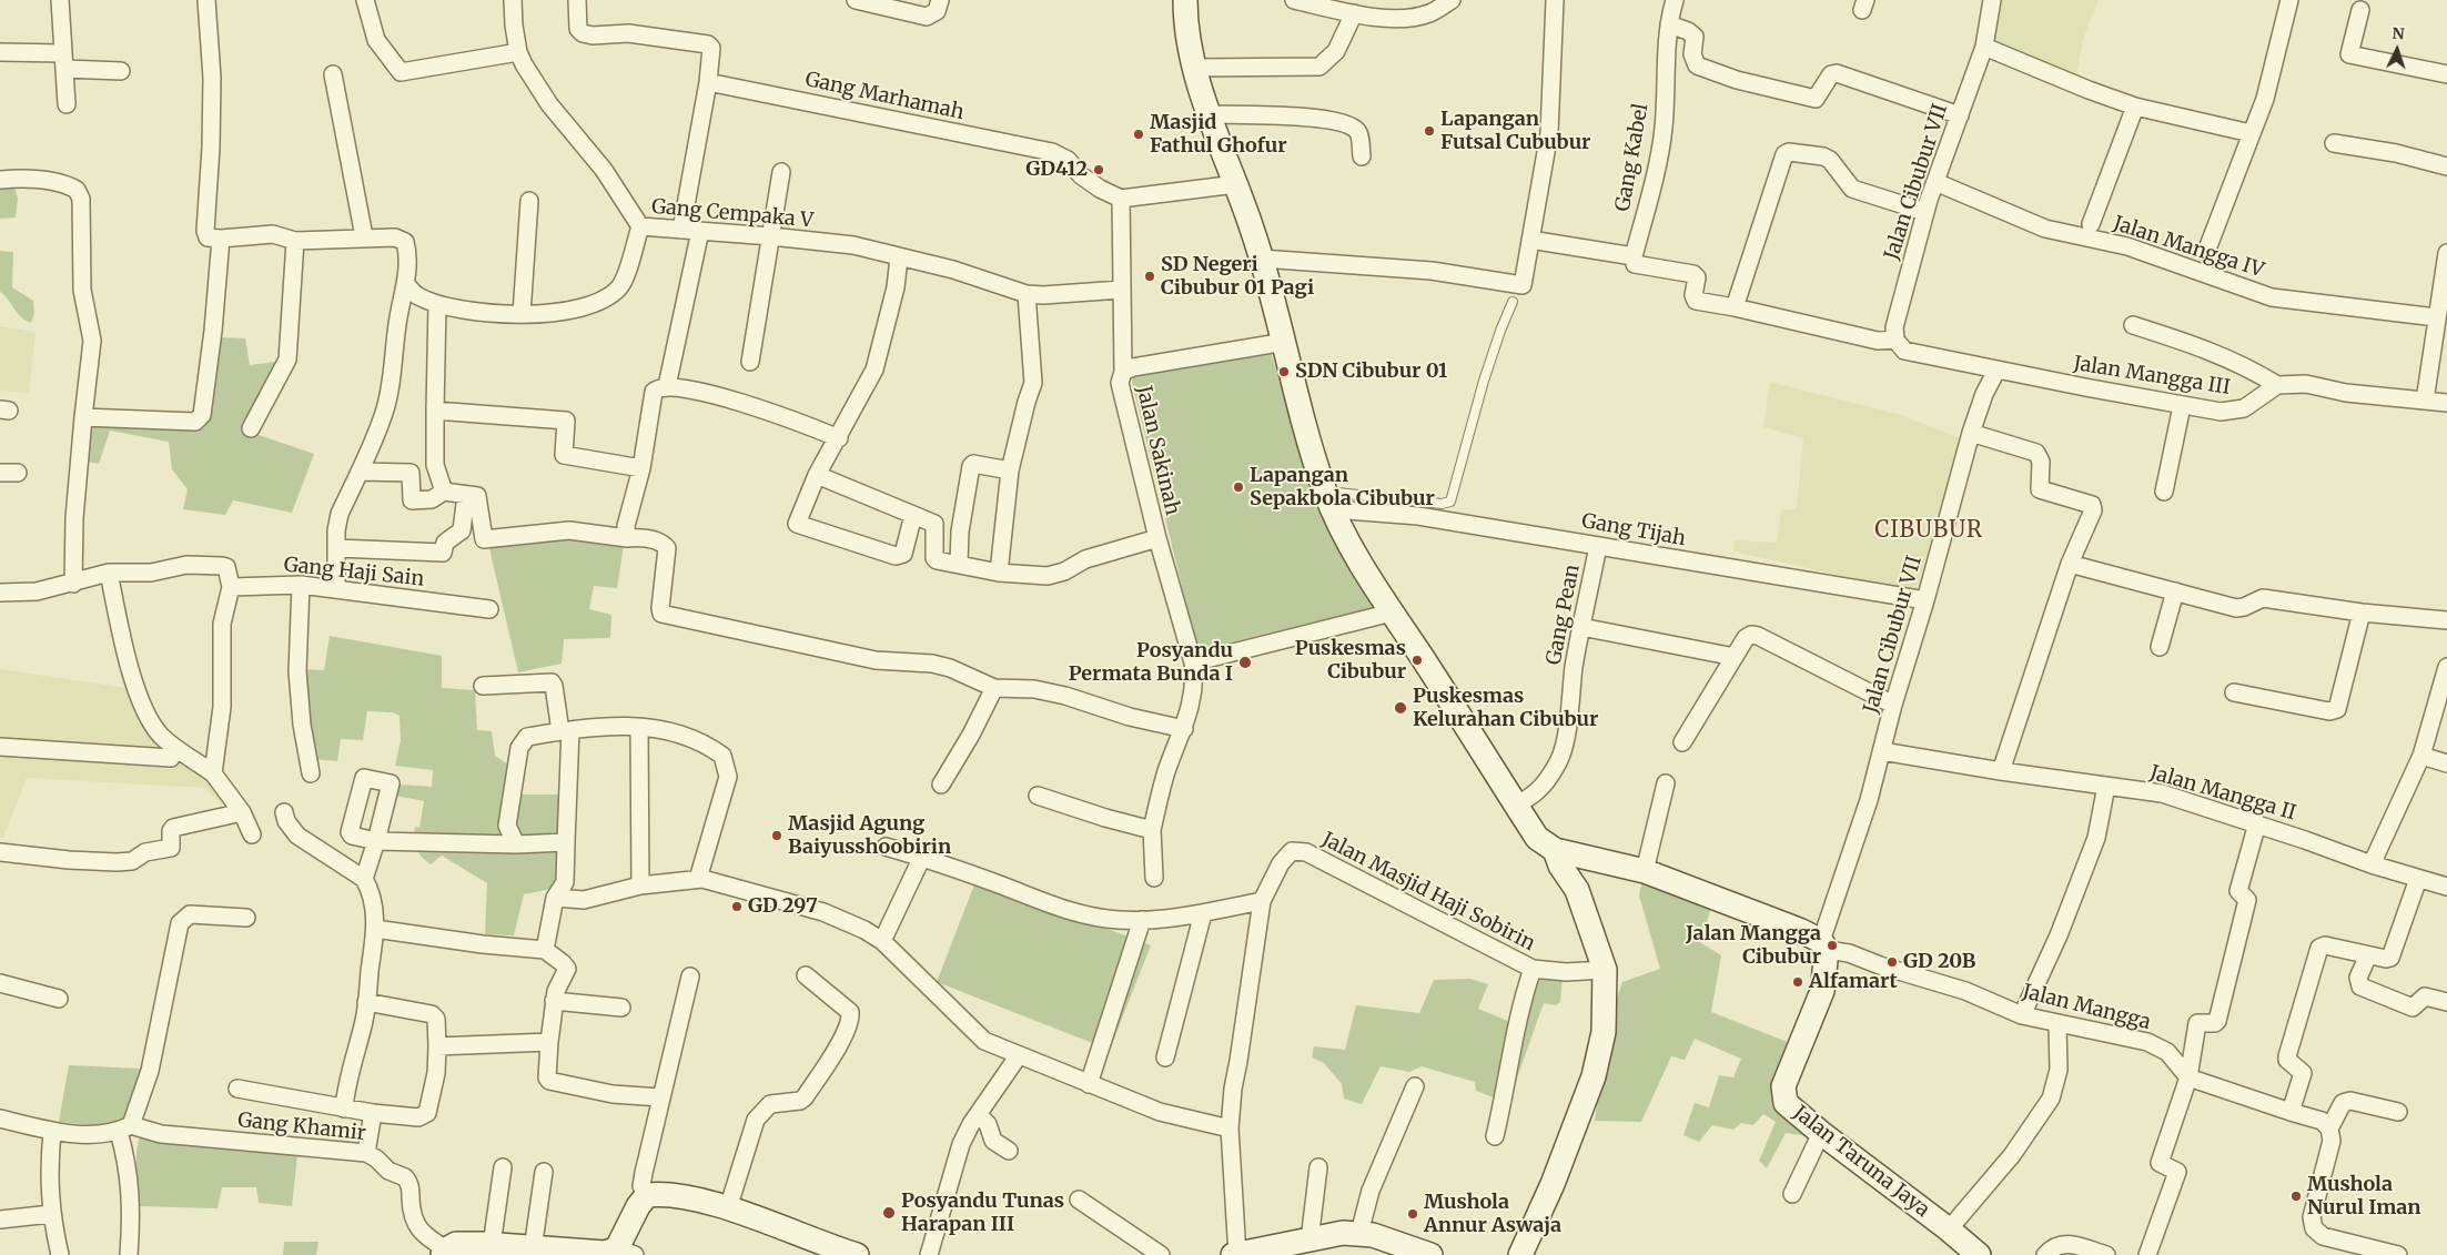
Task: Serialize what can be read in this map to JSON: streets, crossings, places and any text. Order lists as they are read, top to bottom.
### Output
{
  "streets": {
    "street": [
      "Gang Marhamah",
      "Gang Kabel",
      "Jalan Cibubur VII",
      "Gang Cempaka V",
      "Jalan Mangga IV",
      "Jalan Mangga III",
      "Jalan Sakinah",
      "Gang Tijah",
      "Gang Haji Sain",
      "Gang Pean",
      "Jalan Mangga II",
      "Jalan Masjid Haji Sobirin",
      "Jalan Mangga",
      "Gang Khamir",
      "Jalan Taruna Jaya"
    ]
  },
  "crossings": [
    ["Jalan Cibubur VII", "Jalan Mangga IV"],
    ["Jalan Cibubur VII", "Jalan Mangga III"],
    ["Jalan Cibubur VII", "Gang Tijah"],
    ["Jalan Cibubur VII", "Jalan Mangga II"],
    ["Jalan Cibubur VII", "Jalan Mangga"],
    ["Jalan Cibubur VII", "Jalan Taruna Jaya"],
    ["Gang Tijah", "Gang Pean"],
    ["Jalan Mangga", "Jalan Taruna Jaya"]
  ],
  "districts": ["CIBUBUR"],
  "places": [
    "Lapangan Futsal Cububur",
    "Masjid Fathul Ghofur",
    "GD412",
    "SD Negeri Cibubur 01 Pagi",
    "SDN Cibubur 01",
    "Lapangan Sepakbola Cibubur",
    "Puskesmas Cibubur",
    "Posyandu Permata Bunda I",
    "Puskesmas Kelurahan Cibubur",
    "Masjid Agung Baiyusshoobirin",
    "GD 297",
    "Jalan Mangga Cibubur",
    "GD 20B",
    "Alfamart",
    "Mushola Nurul Iman",
    "Posyandu Tunas Harapan III",
    "Mushola Annur Aswaja"
  ],
  "north": "top"
}
